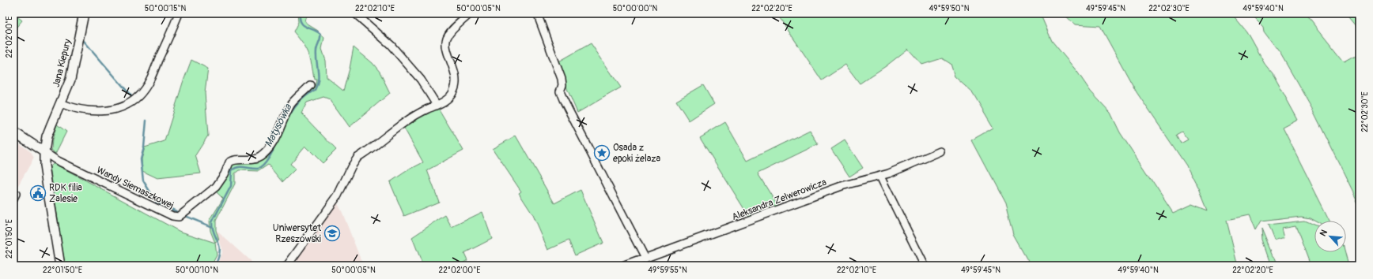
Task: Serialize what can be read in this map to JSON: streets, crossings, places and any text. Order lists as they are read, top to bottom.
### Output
{
  "streets": {
    "street": ["Jana Kiepury", "Wandy Siemaszkowej", "Aleksandra Zelwerowicza"]
  },
  "crossings": [
    ["Jana Kiepury", "Wandy Siemaszkowej"]
  ],
  "water": ["Matysówka"],
  "places": {
    "place": ["Osada z epoki żelaza"],
    "public building": ["RDK filia Zalesie"],
    "school or university": ["Uniwersytet Rzeszowski"]
  },
  "north": "top left",
  "coordinates": [
    "50°00'15\"N",
    "22°02'10\"E",
    "50°00'05\"N",
    "50°00'00\"N",
    "22°02'20\"E",
    "49°59'50\"N",
    "49°59'45\"N",
    "22°02'30\"E",
    "49°59'40\"N",
    "22°02'00\"E",
    "22°01'50\"E",
    "50°00'10\"N",
    "49°59'55\"N"
  ]
}
